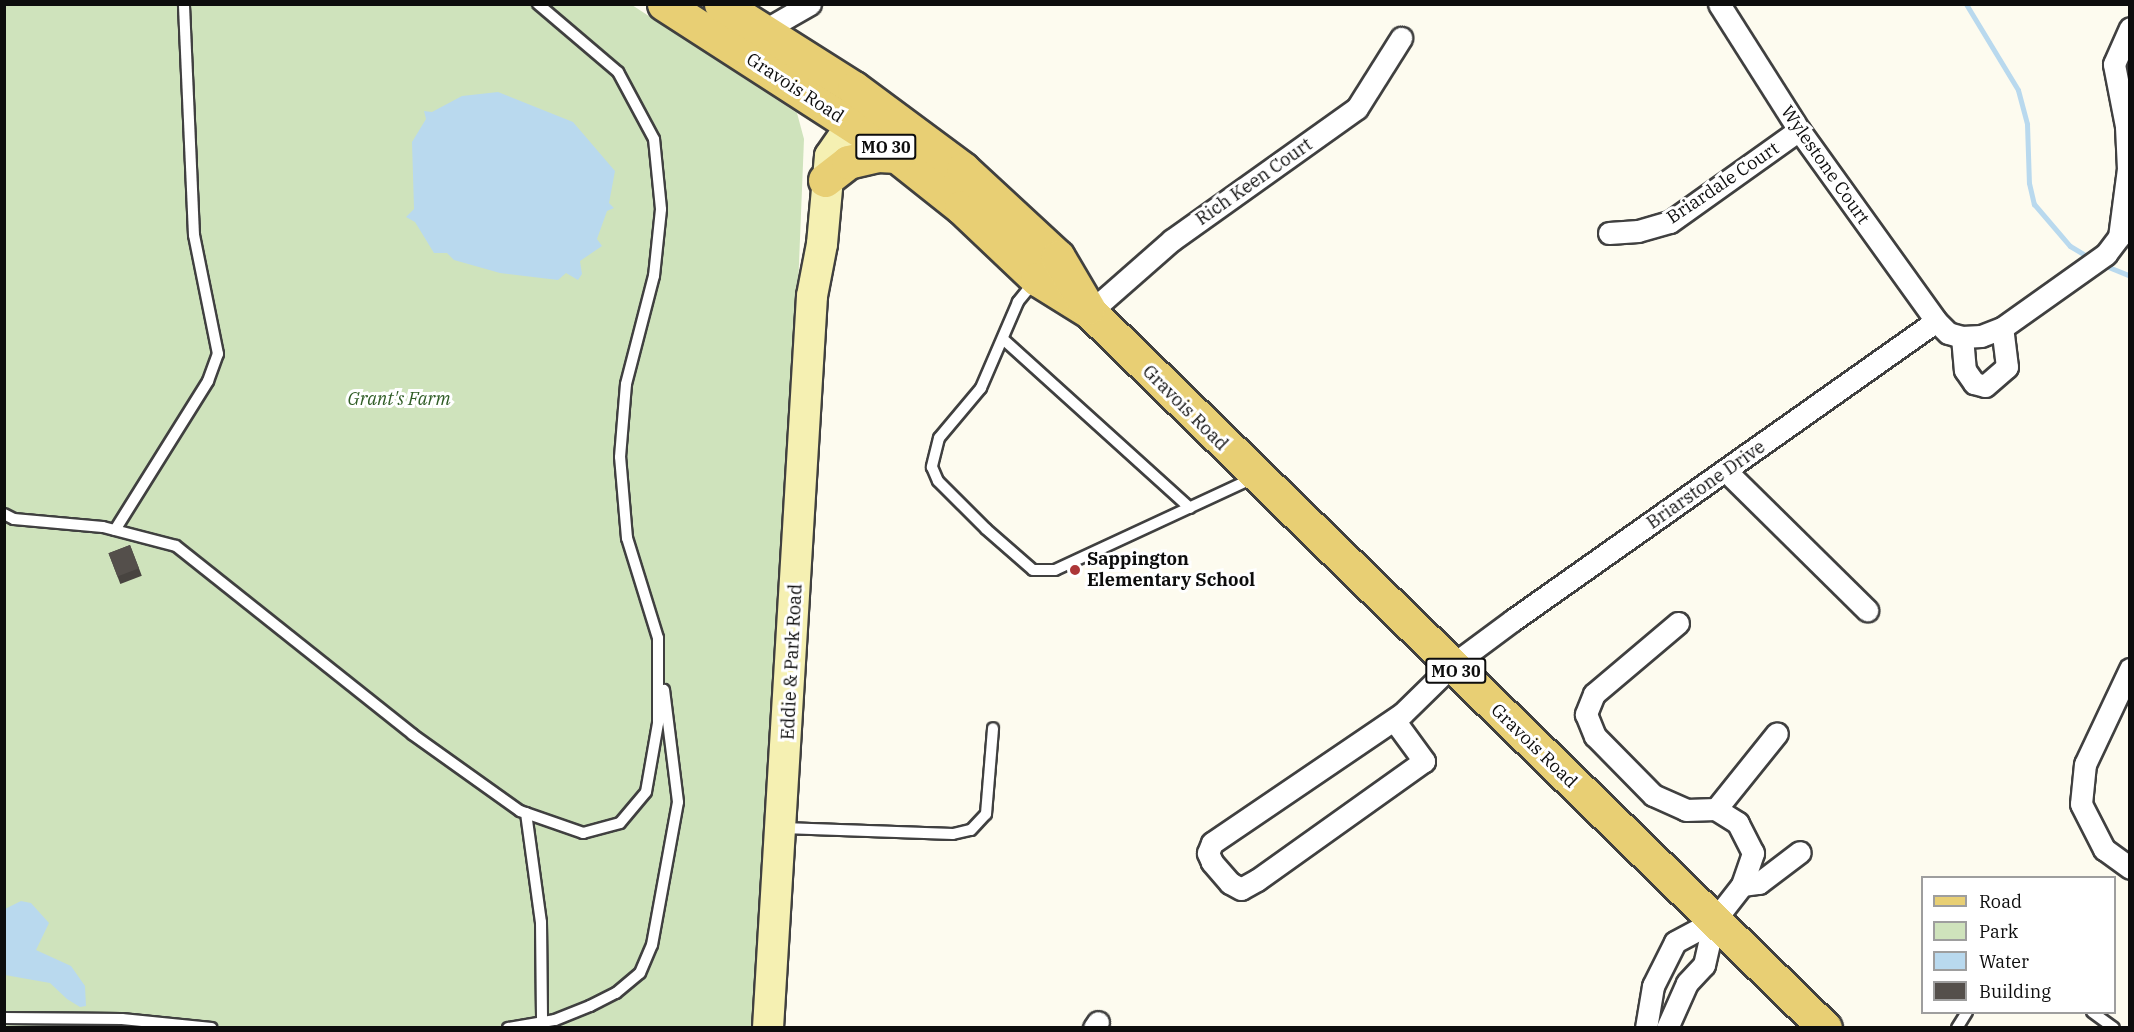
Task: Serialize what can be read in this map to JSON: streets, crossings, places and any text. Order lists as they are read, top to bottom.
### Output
{
  "streets": {
    "main road": ["Gravois Road", "MO 30"],
    "street": [
      "Wylestone Court",
      "Rich Keen Court",
      "Briardale Court",
      "Briarstone Drive",
      "Eddie & Park Road"
    ]
  },
  "crossings": [
    ["Gravois Road", "Rich Keen Court"],
    ["Gravois Road", "Briarstone Drive"],
    ["Gravois Road", "Eddie & Park Road"],
    ["Wylestone Court", "Briardale Court"],
    ["Wylestone Court", "Briarstone Drive"]
  ],
  "parks": ["Grant's Farm"],
  "places": ["Sappington Elementary School"],
  "legend": [
    "Road",
    "Park",
    "Water",
    "Building"
  ]
}
